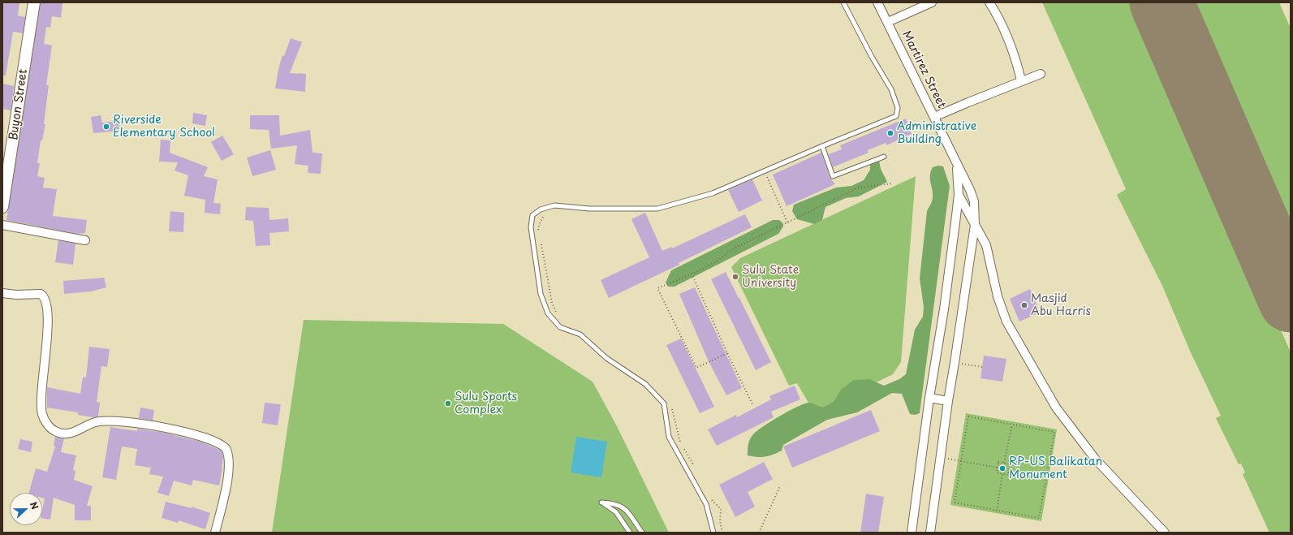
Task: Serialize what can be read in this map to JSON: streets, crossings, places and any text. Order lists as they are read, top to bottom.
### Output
{
  "streets": {
    "main road": ["Buyon Street"],
    "street": ["Martirez Street"]
  },
  "places": [
    "Riverside Elementary School",
    "Administrative Building",
    "Sulu State University",
    "Masjid Abu Harris",
    "Sulu Sports Complex",
    "RP-US Balikatan Monument"
  ],
  "north": "right"
}
